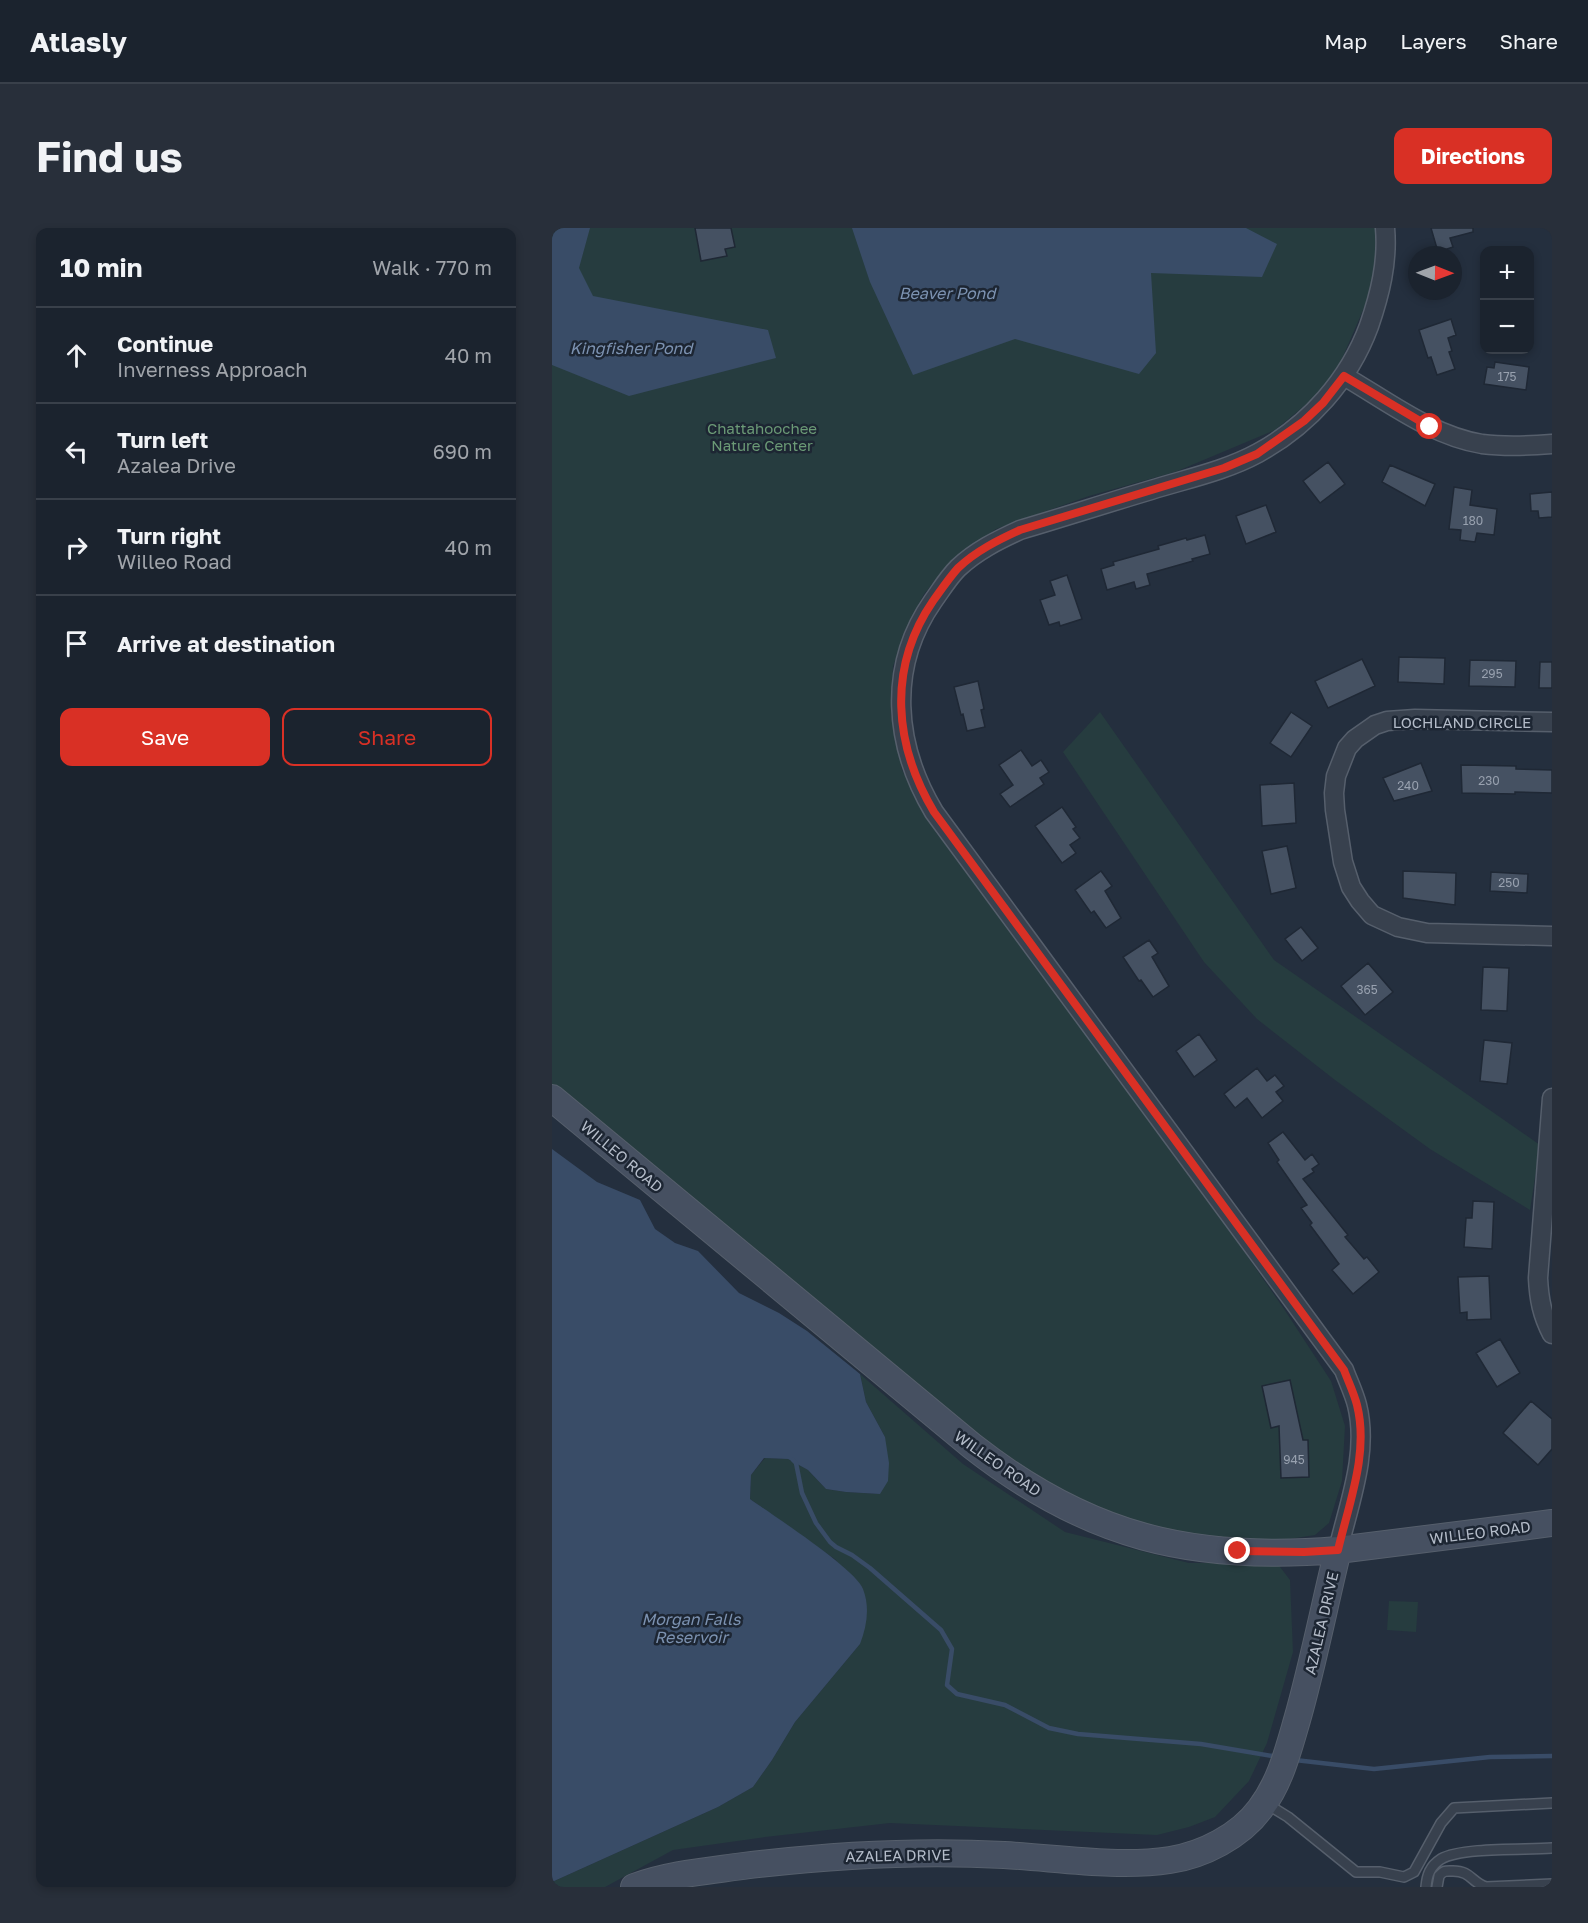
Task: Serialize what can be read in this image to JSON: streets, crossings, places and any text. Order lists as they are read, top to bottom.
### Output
{
  "streets": {
    "street": ["LOCHLAND CIRCLE", "WILLEO ROAD", "AZALEA DRIVE"]
  },
  "crossings": [
    ["WILLEO ROAD", "AZALEA DRIVE"]
  ],
  "water": ["Beaver Pond", "Kingfisher Pond", "Morgan Falls Reservoir"],
  "parks": ["Chattahoochee Nature Center"],
  "house_numbers": [
    "175",
    "180",
    "295",
    "230",
    "240",
    "250",
    "365",
    "945"
  ],
  "north": "right",
  "page": {
    "header": "Atlasly",
    "nav": ["Map", "Layers", "Share"],
    "buttons": [
      "Directions",
      ["Save", "Share"]
    ],
    "title": "Find us",
    "heading": ["10 min", "Walk · 770 m"],
    "map_buttons": ["+", "−"],
    "list": [
      ["Continue", "Inverness Approach", "40 m"],
      ["Turn left", "Azalea Drive", "690 m"],
      ["Turn right", "Willeo Road", "40 m"],
      "Arrive at destination"
    ]
  }
}
